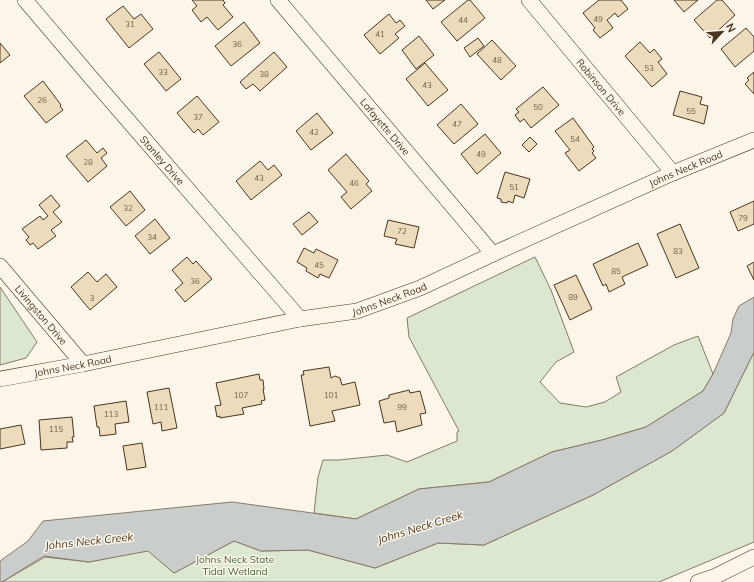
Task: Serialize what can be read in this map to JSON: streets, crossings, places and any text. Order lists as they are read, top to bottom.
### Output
{
  "streets": {
    "street": [
      "Robinson Drive",
      "Lafayette Drive",
      "Stanley Drive",
      "Johns Neck Road",
      "Livingston Drive"
    ]
  },
  "crossings": [
    ["Robinson Drive", "Johns Neck Road"],
    ["Lafayette Drive", "Johns Neck Road"],
    ["Stanley Drive", "Johns Neck Road"],
    ["Johns Neck Road", "Livingston Drive"]
  ],
  "water": ["Johns Neck Creek"],
  "parks": ["Johns Neck State Tidal Wetland"],
  "house_numbers": [
    "49",
    "44",
    "31",
    "41",
    "36",
    "48",
    "53",
    "33",
    "38",
    "43",
    "26",
    "50",
    "55",
    "37",
    "47",
    "42",
    "54",
    "49",
    "28",
    "43",
    "46",
    "51",
    "32",
    "79",
    "72",
    "34",
    "83",
    "45",
    "85",
    "36",
    "89",
    "3",
    "107",
    "101",
    "111",
    "99",
    "113",
    "115"
  ],
  "north": "top right"
}
